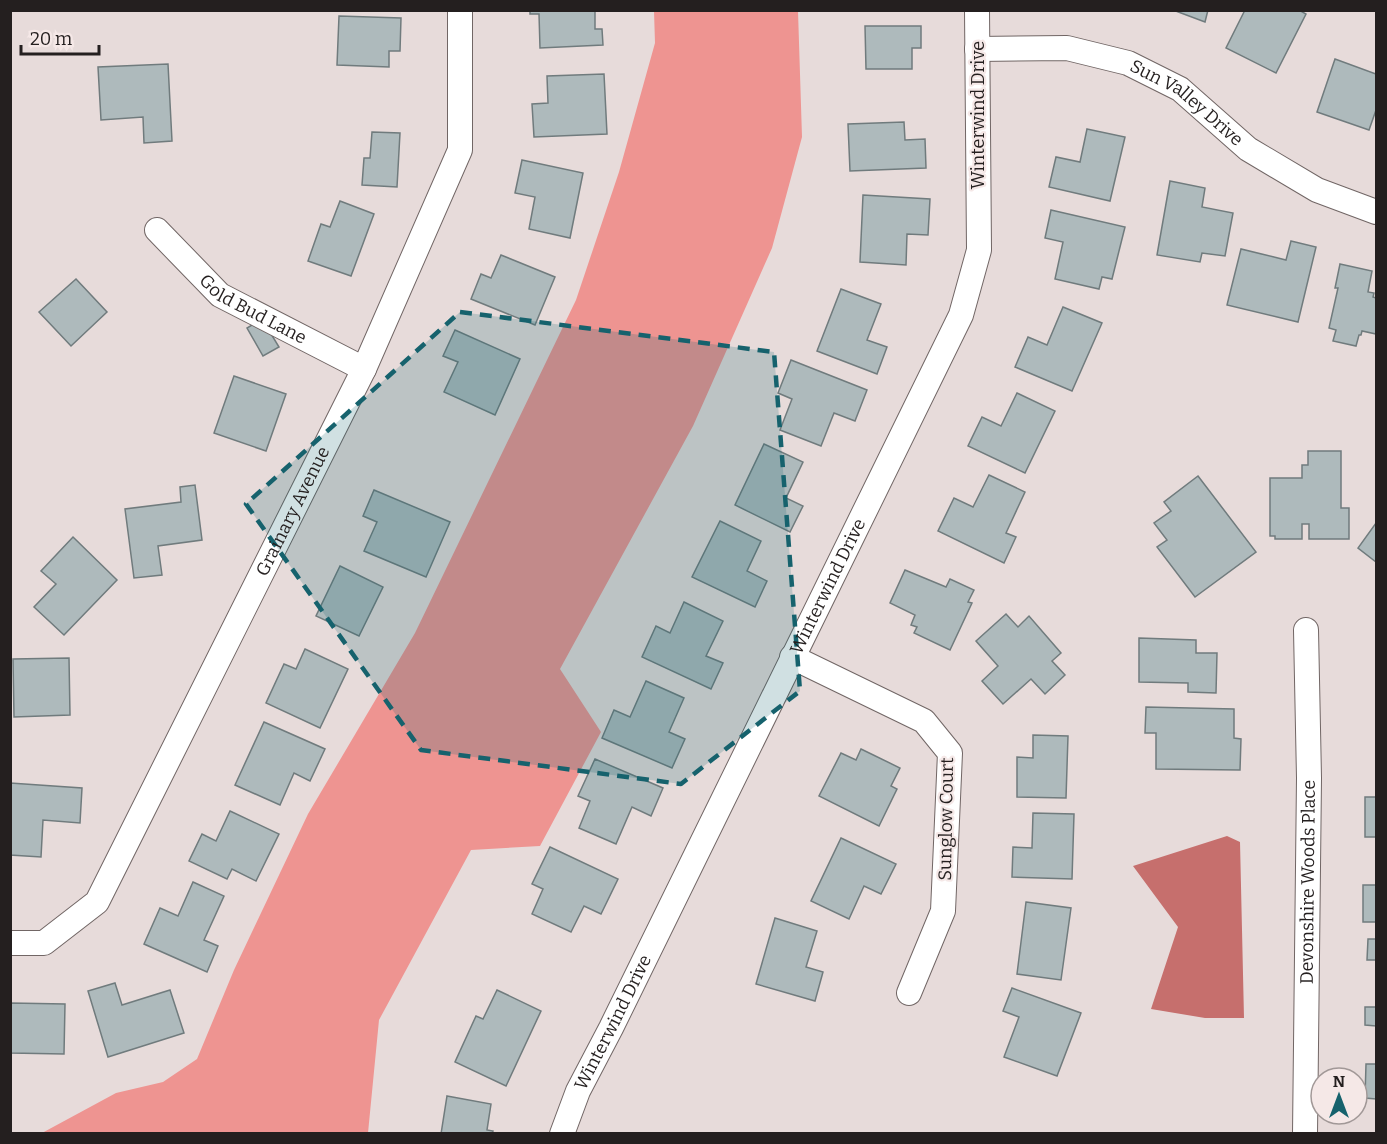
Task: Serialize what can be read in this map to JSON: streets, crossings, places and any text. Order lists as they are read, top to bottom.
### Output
{
  "streets": {
    "street": [
      "Sun Valley Drive",
      "Winterwind Drive",
      "Gold Bud Lane",
      "Grainary Avenue",
      "Sunglow Court",
      "Devonshire Woods Place"
    ]
  },
  "crossings": [
    ["Sun Valley Drive", "Winterwind Drive"],
    ["Winterwind Drive", "Sunglow Court"],
    ["Gold Bud Lane", "Grainary Avenue"]
  ],
  "scale_bar": "20 m",
  "north": "top"
}
